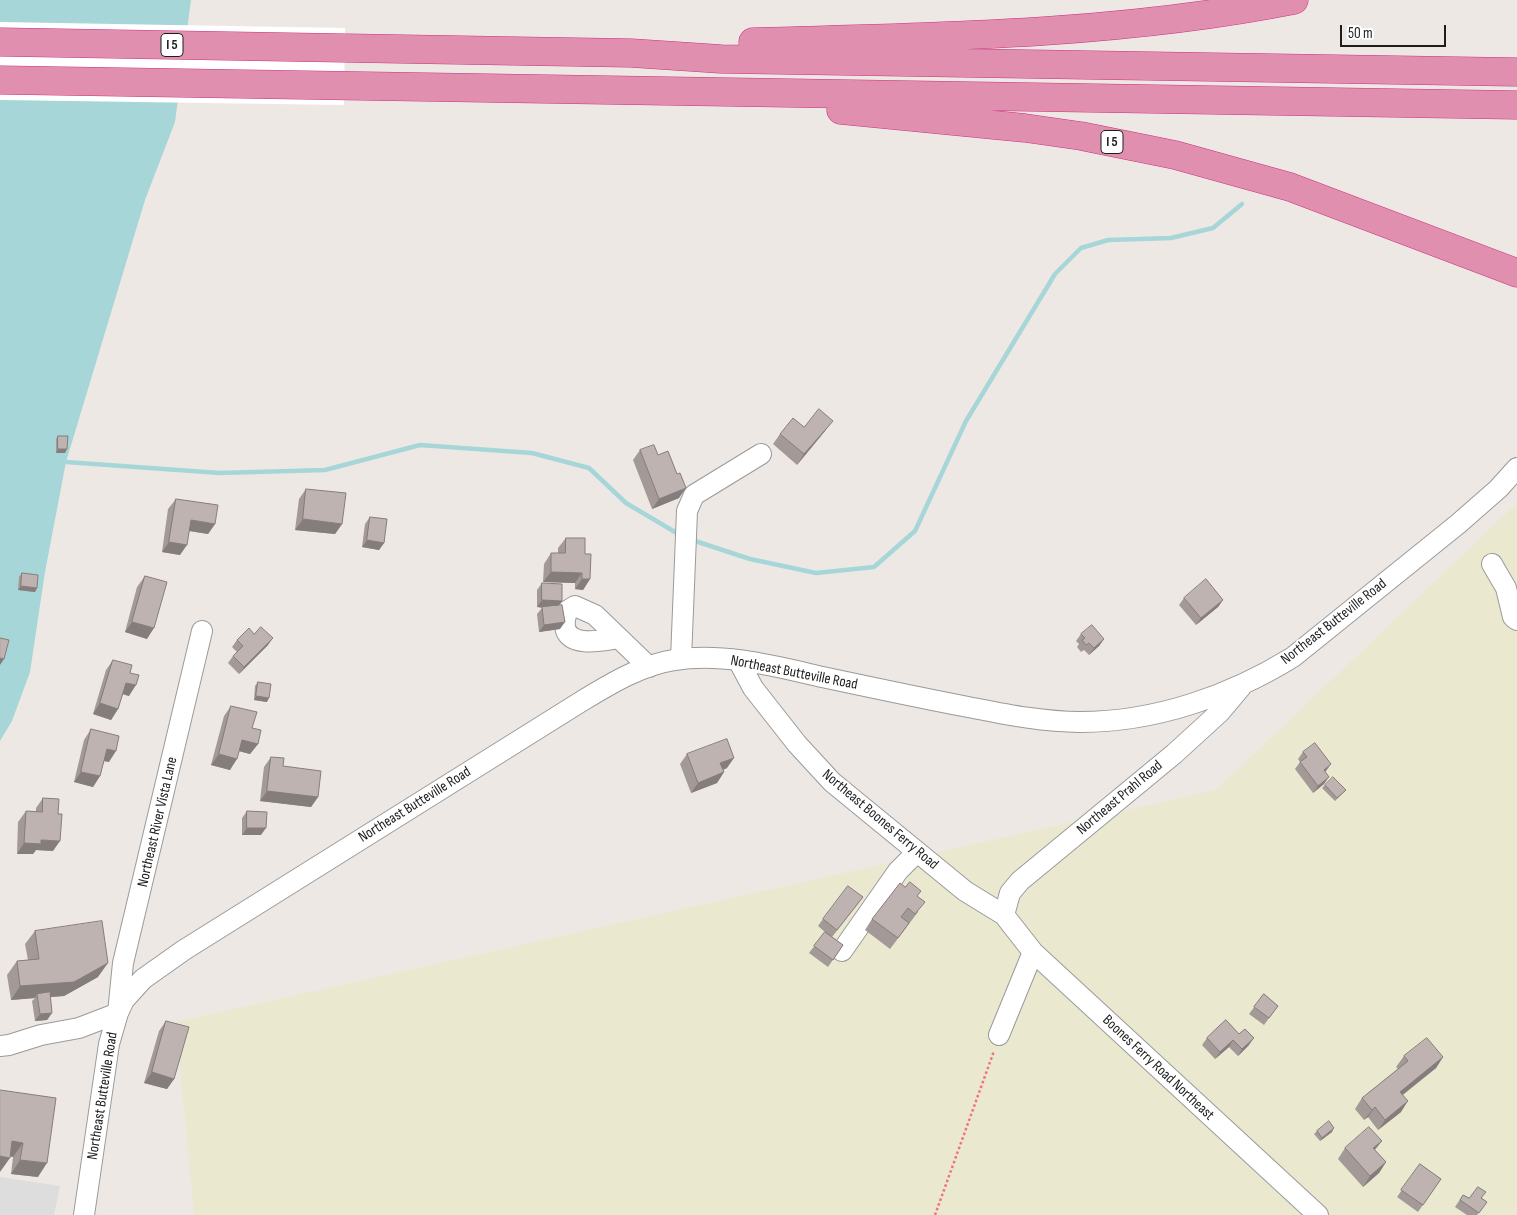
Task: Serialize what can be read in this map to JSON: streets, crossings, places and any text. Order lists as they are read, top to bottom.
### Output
{
  "streets": {
    "highway": ["I 5"],
    "street": [
      "Northeast Butteville Road",
      "Northeast Prahl Road",
      "Northeast Boones Ferry Road",
      "Northeast River Vista Lane",
      "Boones Ferry Road Northeast"
    ]
  },
  "crossings": [
    ["Northeast Butteville Road", "Northeast Prahl Road"],
    ["Northeast Butteville Road", "Northeast Boones Ferry Road"],
    ["Northeast Butteville Road", "Northeast River Vista Lane"],
    ["Northeast Prahl Road", "Northeast Boones Ferry Road"],
    ["Northeast Prahl Road", "Boones Ferry Road Northeast"],
    ["Northeast Boones Ferry Road", "Boones Ferry Road Northeast"]
  ],
  "scale_bar": "50 m"
}
